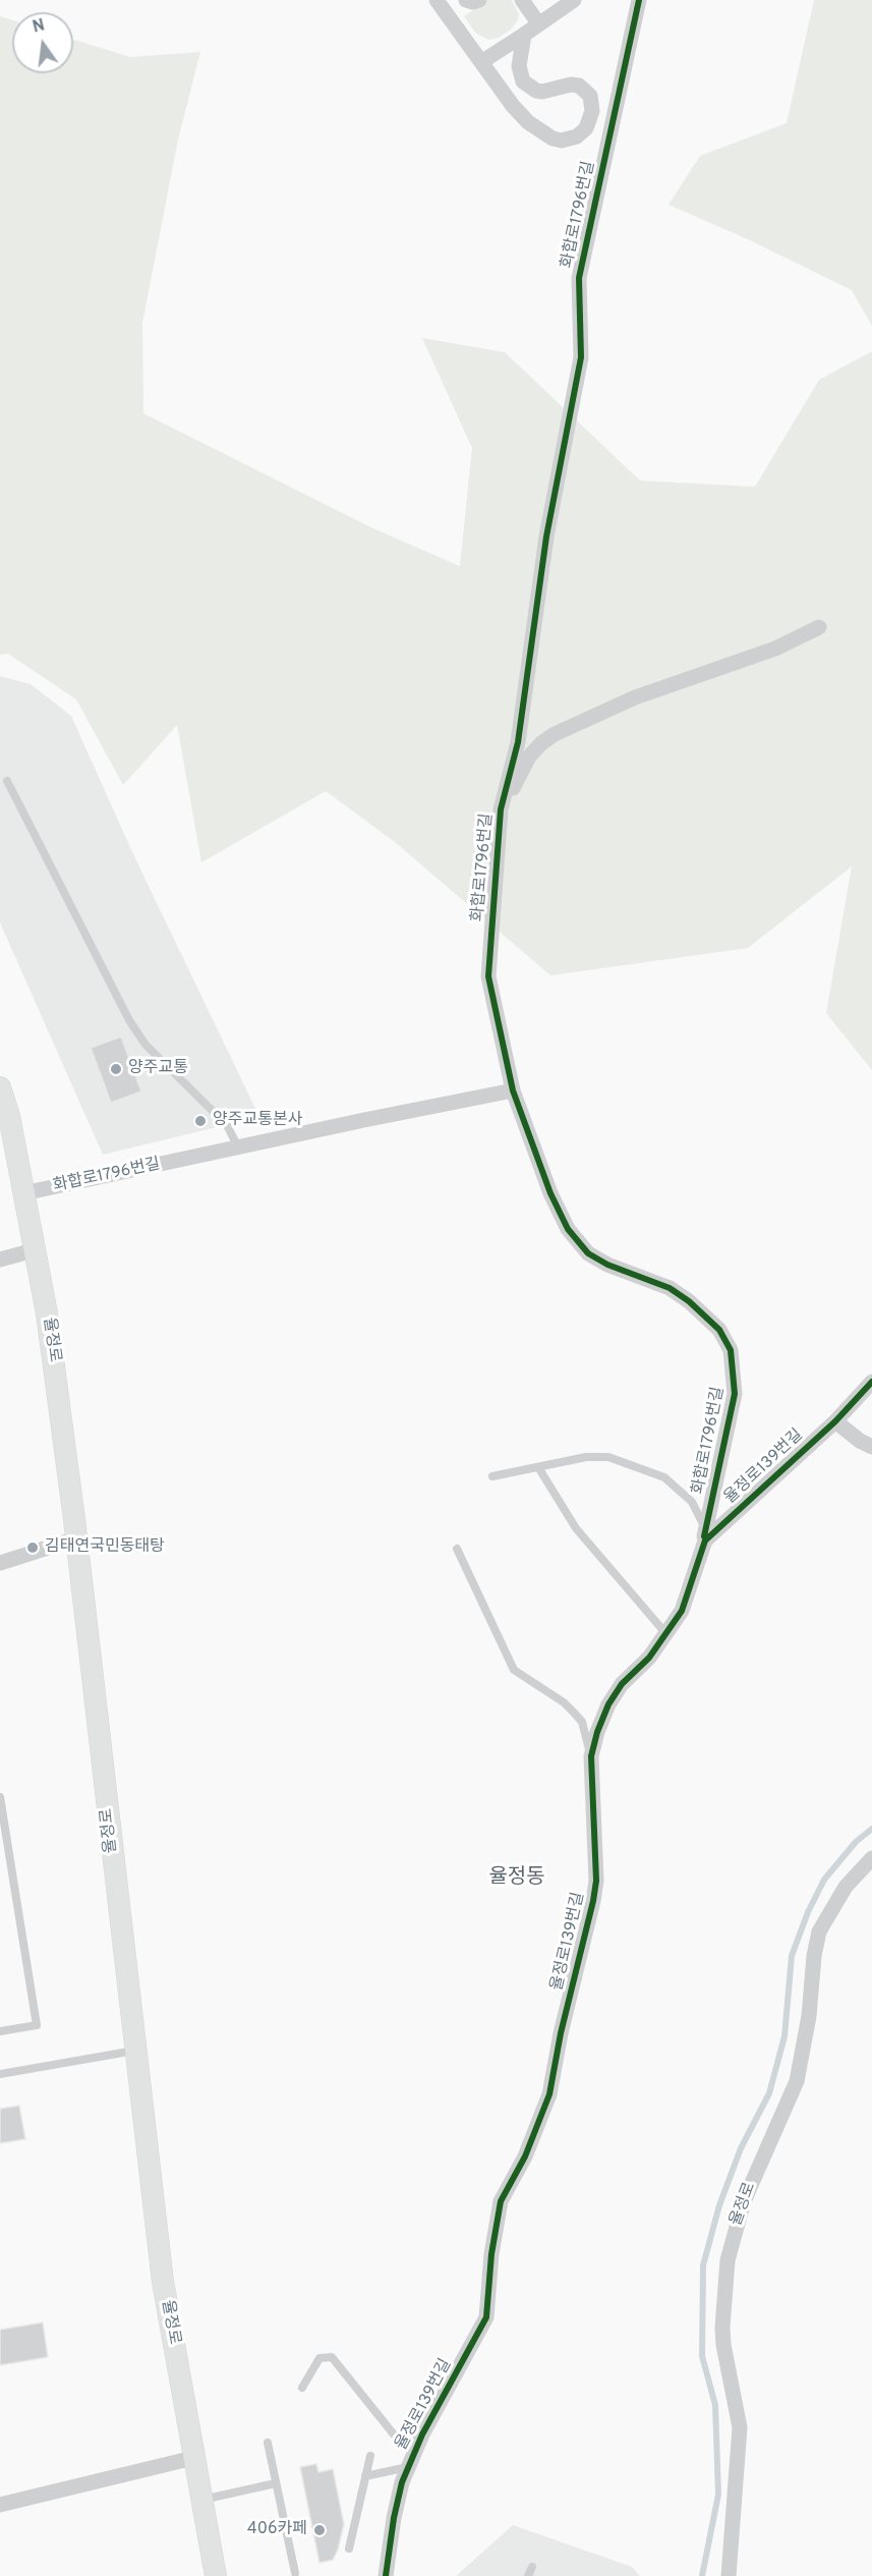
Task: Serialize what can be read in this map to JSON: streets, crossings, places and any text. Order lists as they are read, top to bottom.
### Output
{
  "streets": {
    "main road": ["율정로"],
    "street": ["화합로1796번길", "율정로139번길"]
  },
  "crossings": [
    ["화합로1796번길", "율정로"],
    ["화합로1796번길", "율정로139번길"]
  ],
  "districts": ["율정동"],
  "places": [
    "양주교통",
    "양주교통본사",
    "김태연국민동태탕",
    "406카페"
  ],
  "north": "top"
}
